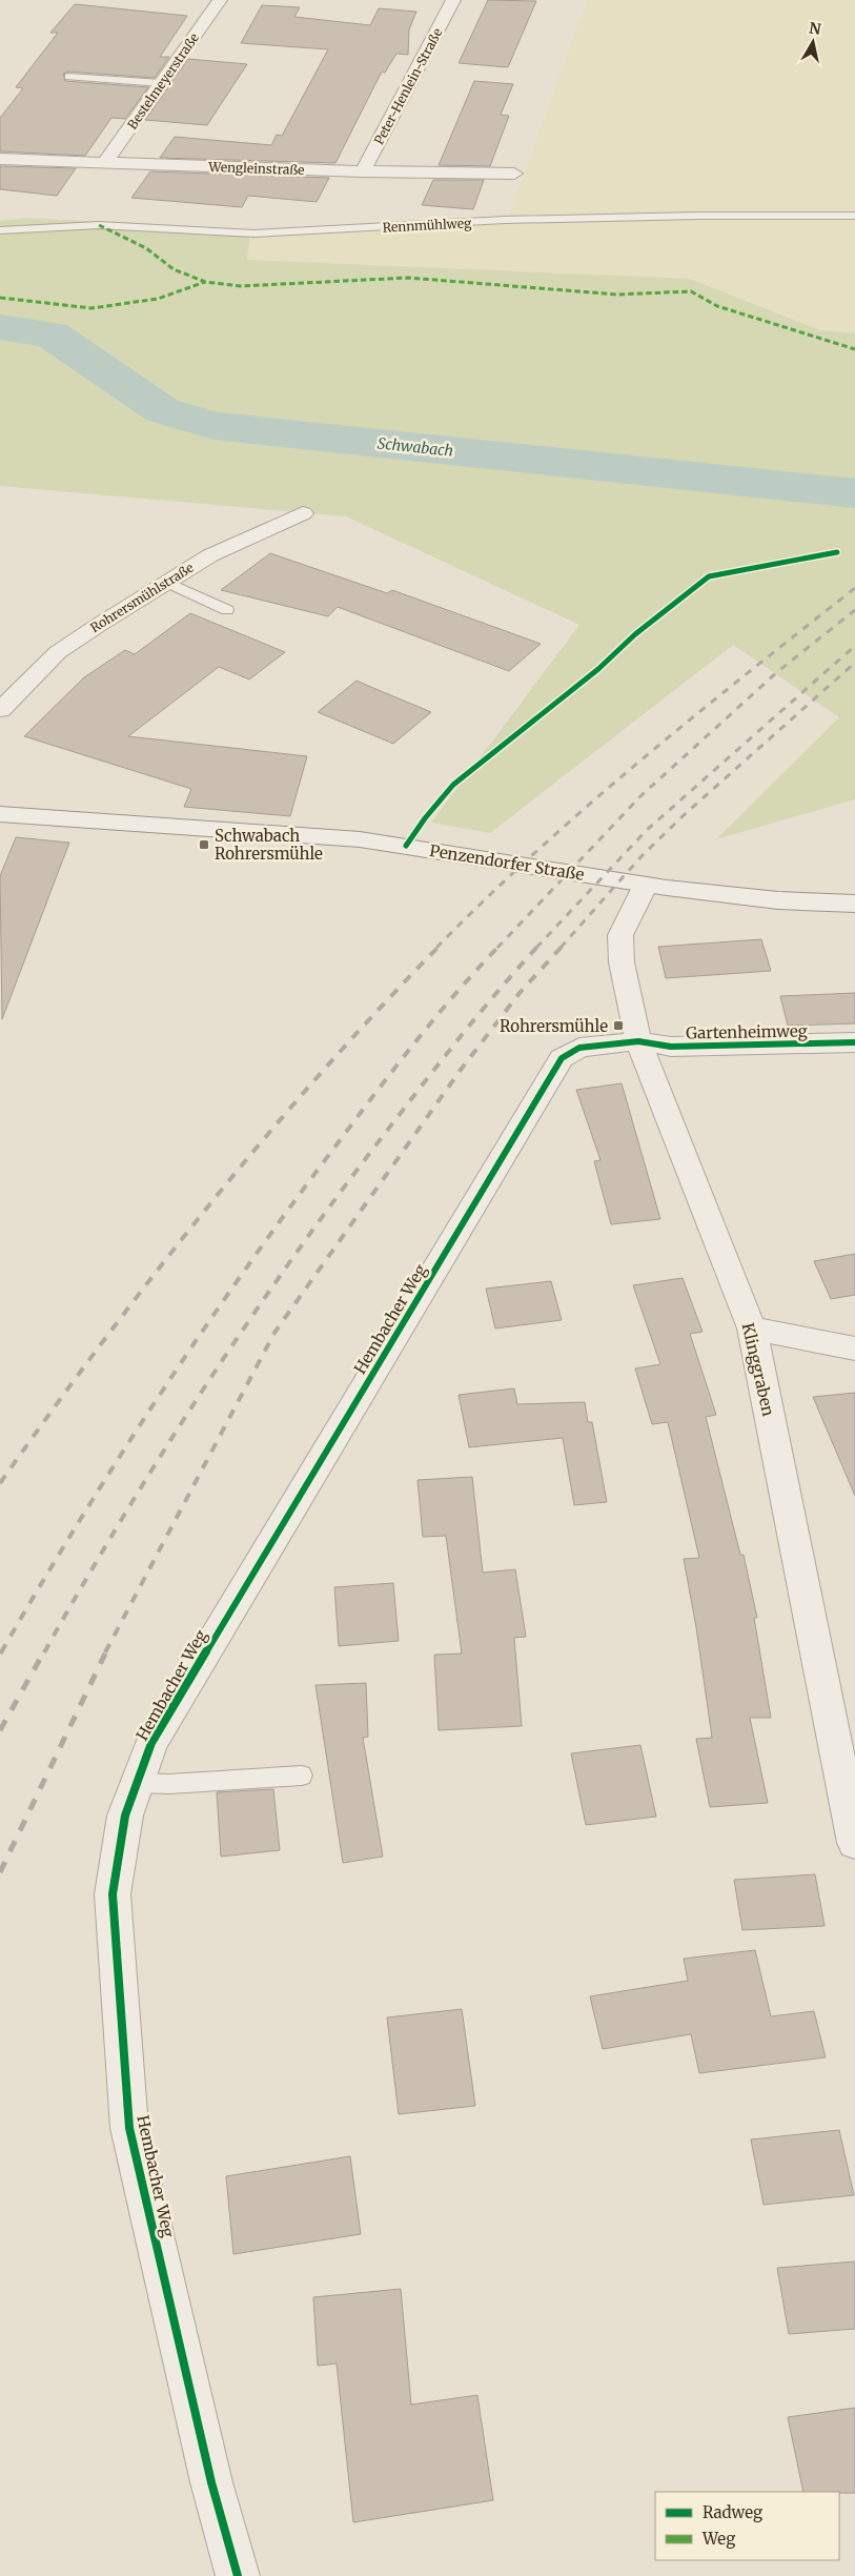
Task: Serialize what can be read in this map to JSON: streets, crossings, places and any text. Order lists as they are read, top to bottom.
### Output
{
  "streets": {
    "street": [
      "Bestelmeyerstraße",
      "Peter-Henlein-Straße",
      "Wengleinstraße",
      "Rohrersmühlstraße",
      "Penzendorfer Straße",
      "Gartenheimweg",
      "Hembacher Weg",
      "Klinggraben"
    ],
    "lane": ["Rennmühlweg"]
  },
  "crossings": [
    ["Bestelmeyerstraße", "Wengleinstraße"],
    ["Peter-Henlein-Straße", "Wengleinstraße"],
    ["Penzendorfer Straße", "Klinggraben"],
    ["Gartenheimweg", "Hembacher Weg"],
    ["Gartenheimweg", "Klinggraben"],
    ["Hembacher Weg", "Klinggraben"]
  ],
  "water": ["Schwabach"],
  "places": {
    "transit": ["Schwabach Rohrersmühle", "Rohrersmühle"]
  },
  "legend": ["Radweg", "Weg"],
  "north": "top"
}
